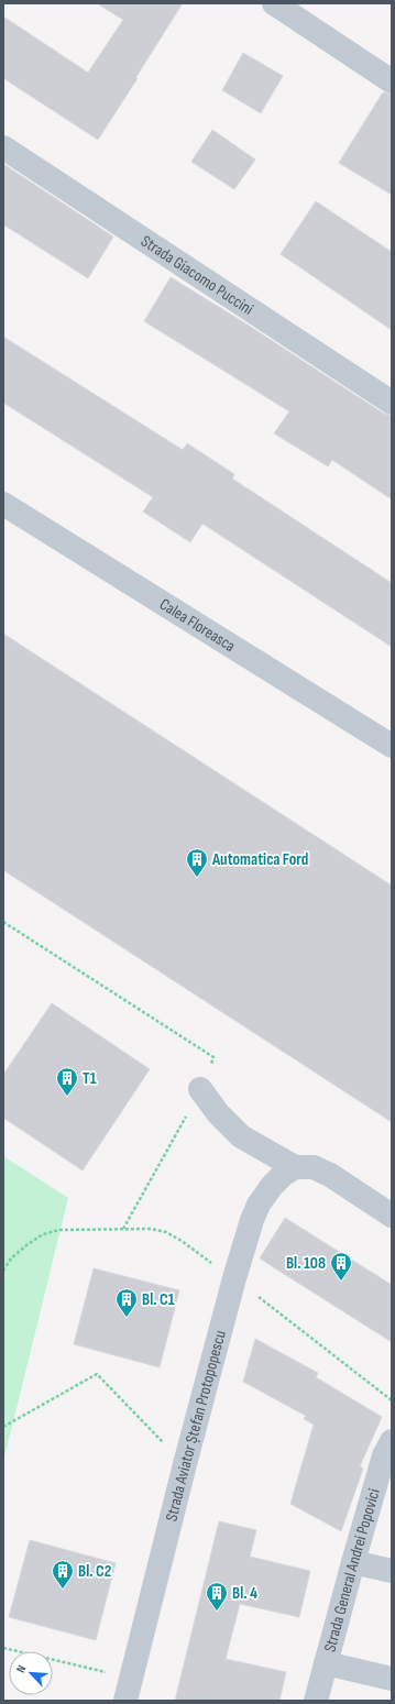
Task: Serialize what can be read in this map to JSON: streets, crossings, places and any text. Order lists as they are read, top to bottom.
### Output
{
  "streets": {
    "street": [
      "Strada Giacomo Puccini",
      "Calea Floreasca",
      "Strada Aviator Ștefan Protopopescu",
      "Strada General Andrei Popovici"
    ]
  },
  "places": {
    "building": [
      "Automatica Ford",
      "T1",
      "Bl. 108",
      "Bl. C1",
      "Bl. C2",
      "Bl. 4"
    ]
  },
  "north": "top left"
}
